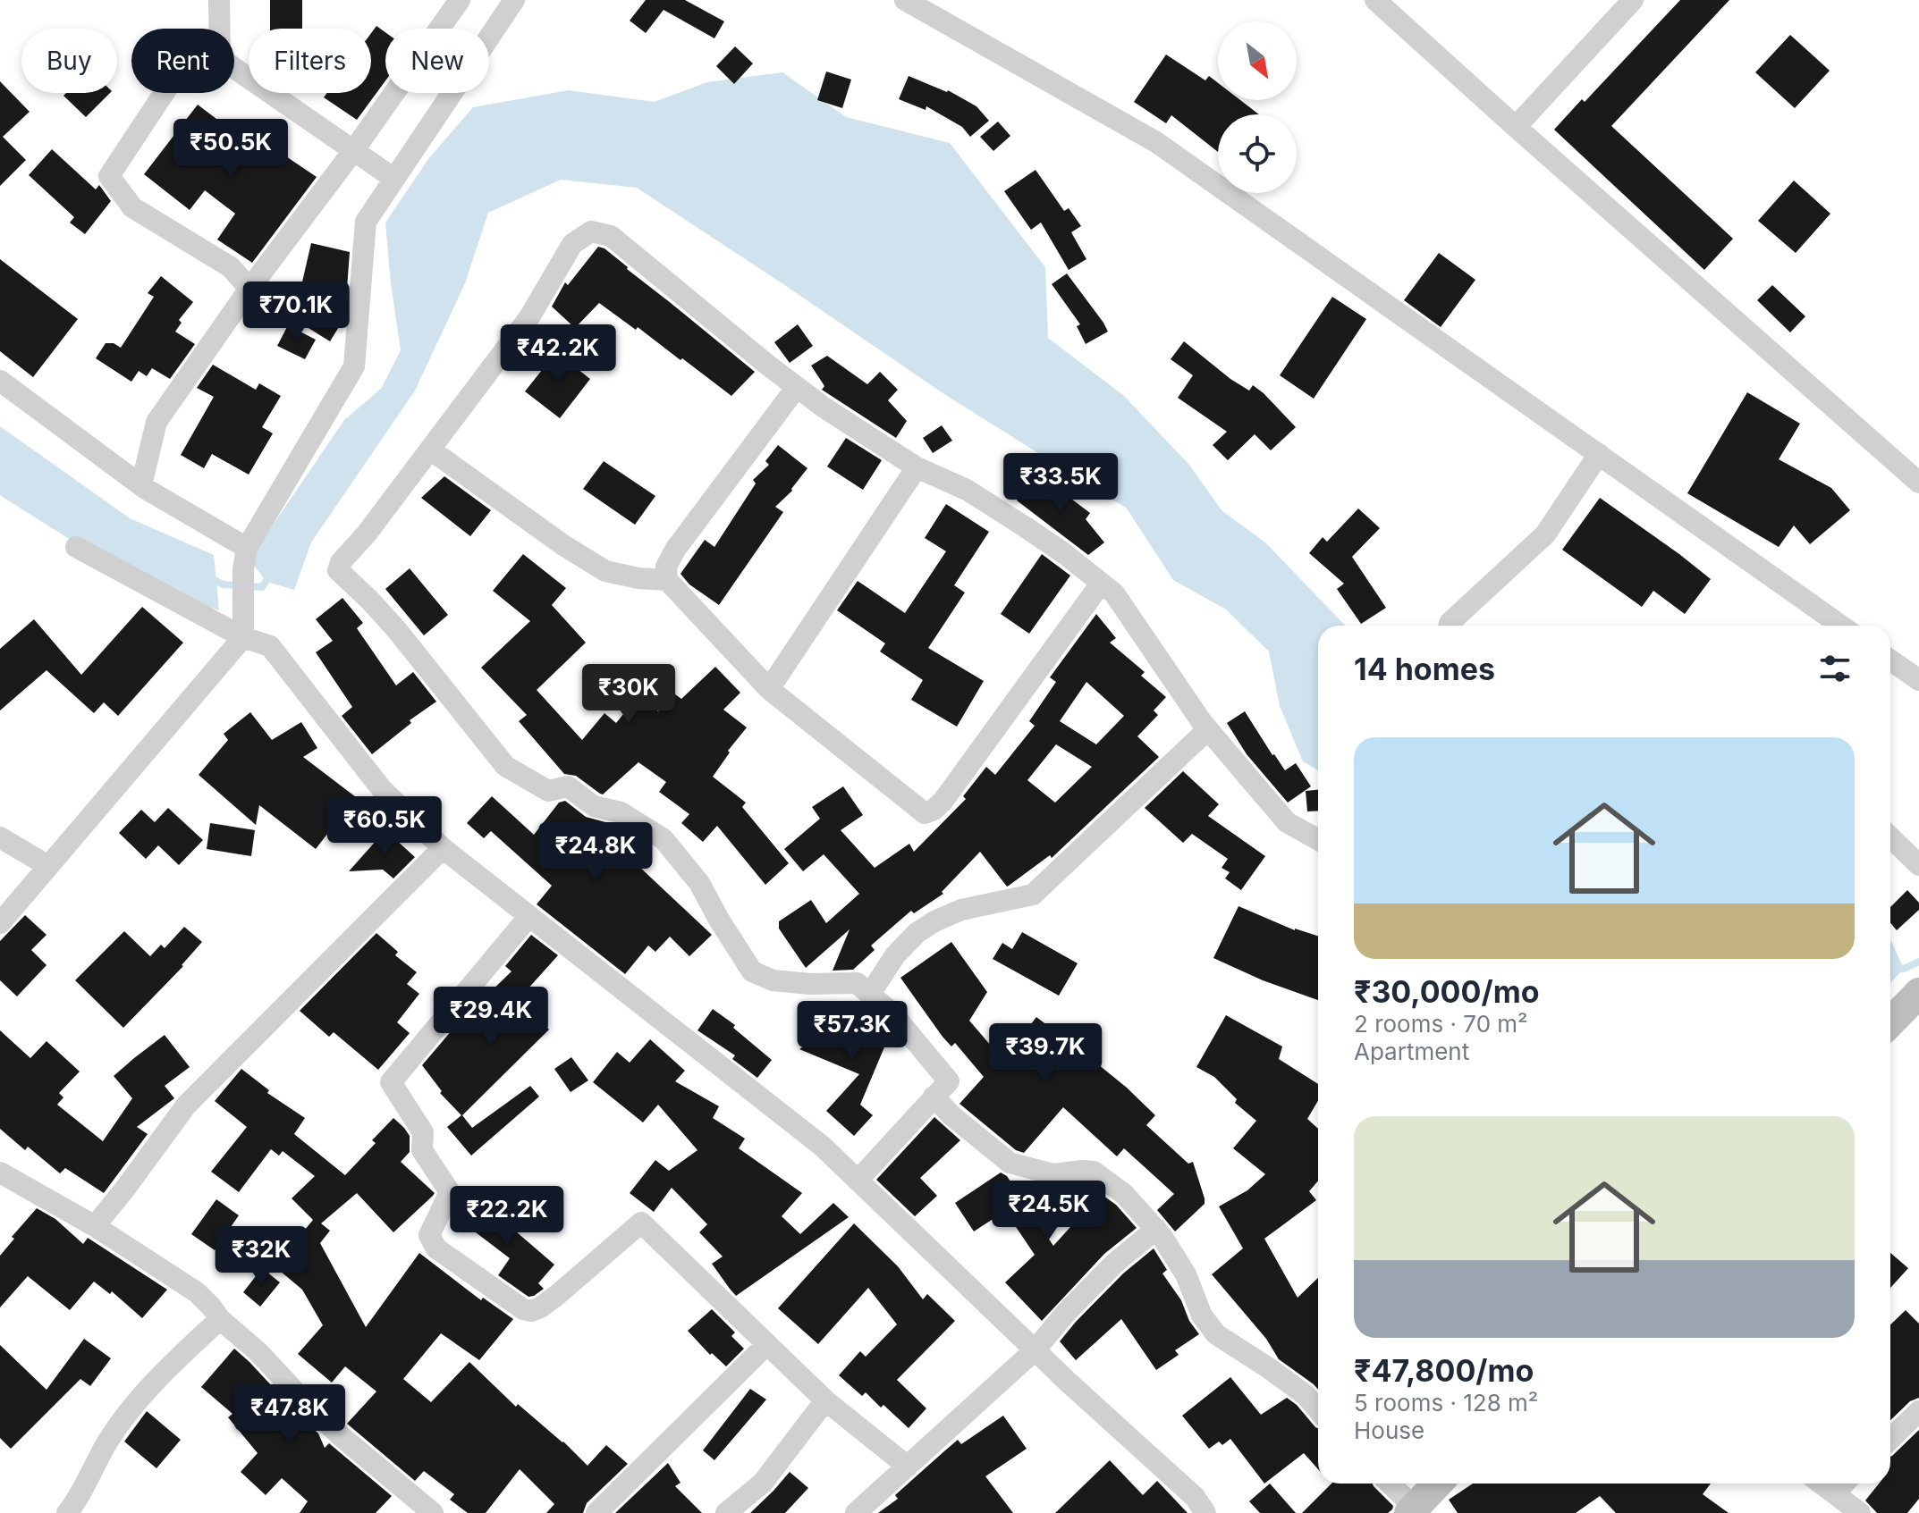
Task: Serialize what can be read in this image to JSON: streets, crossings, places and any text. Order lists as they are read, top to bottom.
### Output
{
  "north": "bottom right",
  "page": {
    "chip": [
      "Buy",
      "Rent",
      "Filters",
      "New"
    ],
    "price": [
      "₹50.5K",
      "₹70.1K",
      "₹42.2K",
      "₹33.5K",
      "₹30K",
      "₹60.5K",
      "₹24.8K",
      "₹29.4K",
      "₹57.3K",
      "₹39.7K",
      "₹24.5K",
      "₹22.2K",
      "₹32K",
      "₹47.8K"
    ],
    "heading": "14 homes",
    "list": [
      {
        "name": "₹30,000/mo",
        "note": "2 rooms · 70 m² · Apartment"
      },
      {
        "name": "₹47,800/mo",
        "note": "5 rooms · 128 m² · House"
      }
    ]
  }
}
